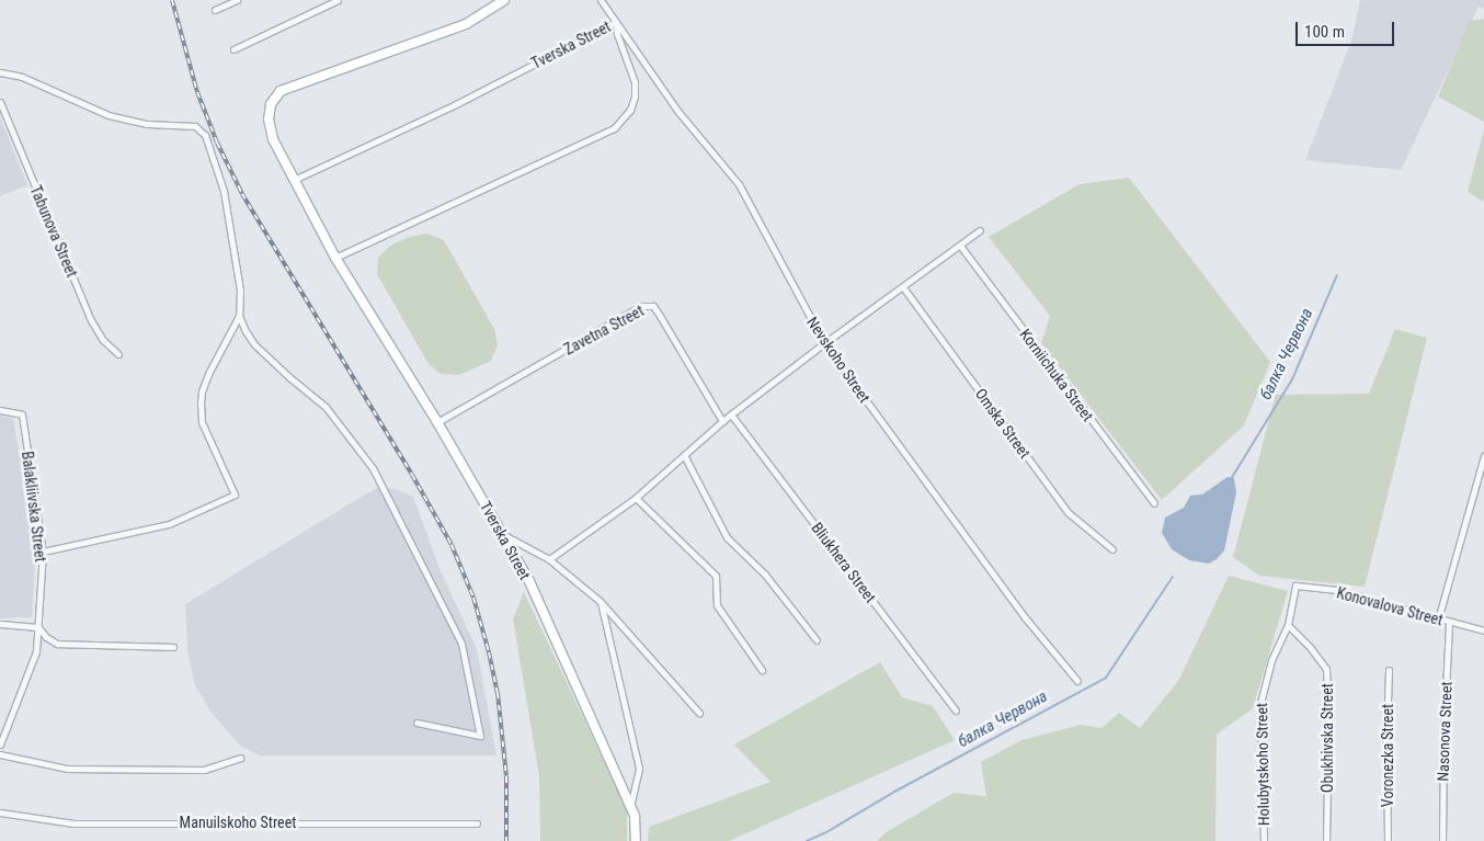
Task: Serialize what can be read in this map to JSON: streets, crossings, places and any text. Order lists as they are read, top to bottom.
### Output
{
  "streets": {
    "main road": ["Tverska Street"],
    "street": [
      "Tabunova Street",
      "Zavetna Street",
      "Nevskoho Street",
      "Korniichuka Street",
      "Omska Street",
      "Balakliivska Street",
      "Bliukhera Street",
      "Konovalova Street",
      "Nasonova Street",
      "Obukhivska Street",
      "Voronezka Street",
      "Holubytskoho Street",
      "Manuilskoho Street"
    ]
  },
  "crossings": [
    ["Tverska Street", "Zavetna Street"],
    ["Tverska Street", "Nevskoho Street"],
    ["Konovalova Street", "Nasonova Street"],
    ["Konovalova Street", "Obukhivska Street"],
    ["Konovalova Street", "Holubytskoho Street"],
    ["Obukhivska Street", "Holubytskoho Street"]
  ],
  "water": ["балка Червона"],
  "scale_bar": "100 m"
}
